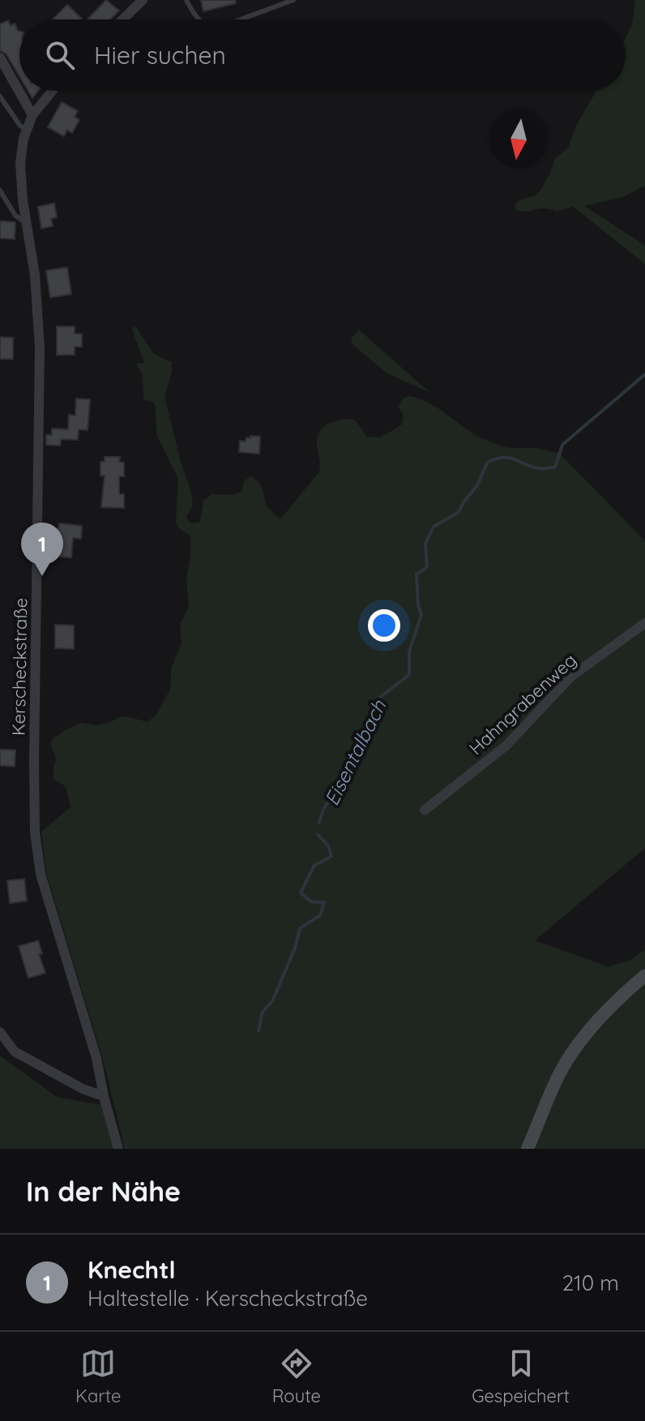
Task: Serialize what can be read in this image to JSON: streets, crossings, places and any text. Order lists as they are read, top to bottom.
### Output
{
  "streets": {
    "street": ["Kerscheckstraße", "Hahngrabenweg"]
  },
  "water": ["Eisentalbach"],
  "north": "bottom",
  "page": {
    "search": "Hier suchen",
    "pins": "1",
    "heading": "In der Nähe",
    "list": [
      {
        "mark": "1",
        "name": "Knechtl",
        "note": "Haltestelle · Kerscheckstraße",
        "value": "210 m"
      }
    ],
    "nav": ["Karte", "Route", "Gespeichert"]
  }
}
